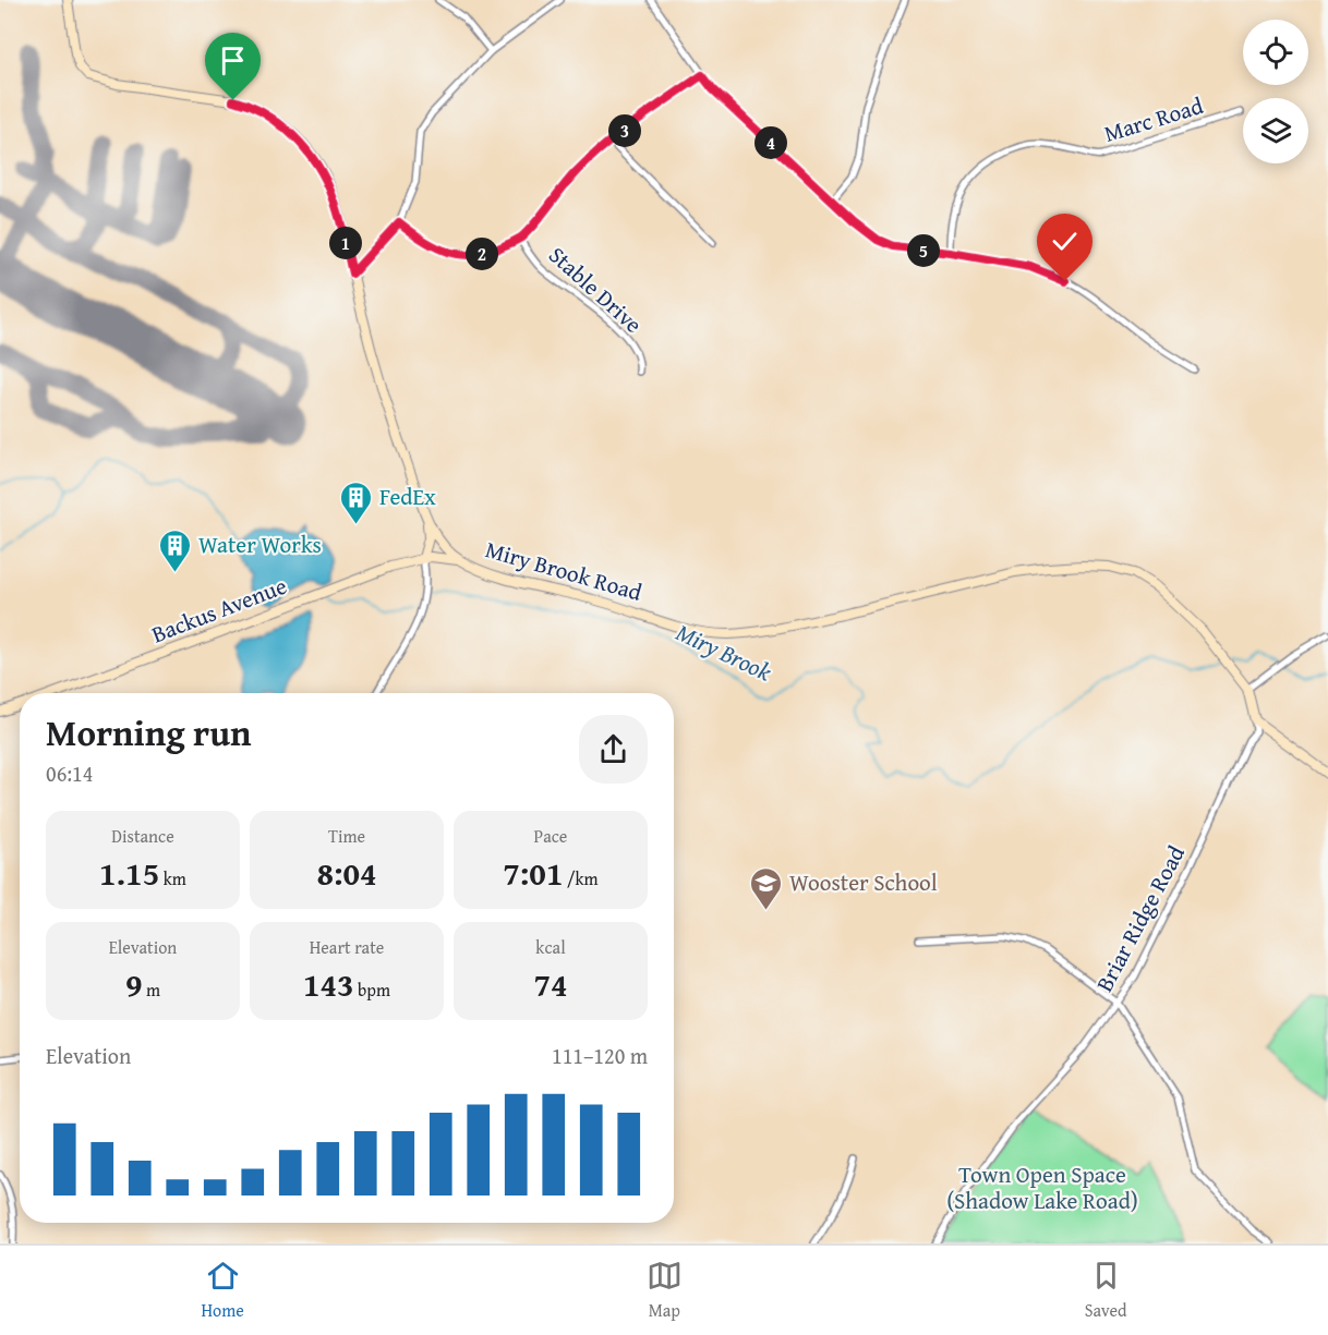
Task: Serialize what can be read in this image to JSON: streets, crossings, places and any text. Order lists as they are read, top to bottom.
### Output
{
  "streets": {
    "main road": ["Miry Brook Road", "Backus Avenue"],
    "street": ["Marc Road", "Stable Drive", "Briar Ridge Road"]
  },
  "crossings": [
    ["Miry Brook Road", "Backus Avenue"],
    ["Miry Brook Road", "Briar Ridge Road"]
  ],
  "water": ["Miry Brook"],
  "parks": ["Town Open Space (Shadow Lake Road)"],
  "places": {
    "building": ["FedEx", "Water Works"],
    "school or university": ["Wooster School"]
  },
  "page": {
    "pins": [
      "3",
      "4",
      "1",
      "5",
      "2"
    ],
    "heading": ["Morning run", "06:14"],
    "stats": [
      ["Distance", "1.15 km"],
      ["Time", "8:04"],
      ["Pace", "7:01 /km"],
      ["Elevation", "9 m"],
      ["Heart rate", "143 bpm"],
      ["kcal", "74"]
    ],
    "chart": ["Elevation", "111–120 m"],
    "tabs": ["Home", "Map", "Saved"]
  }
}
